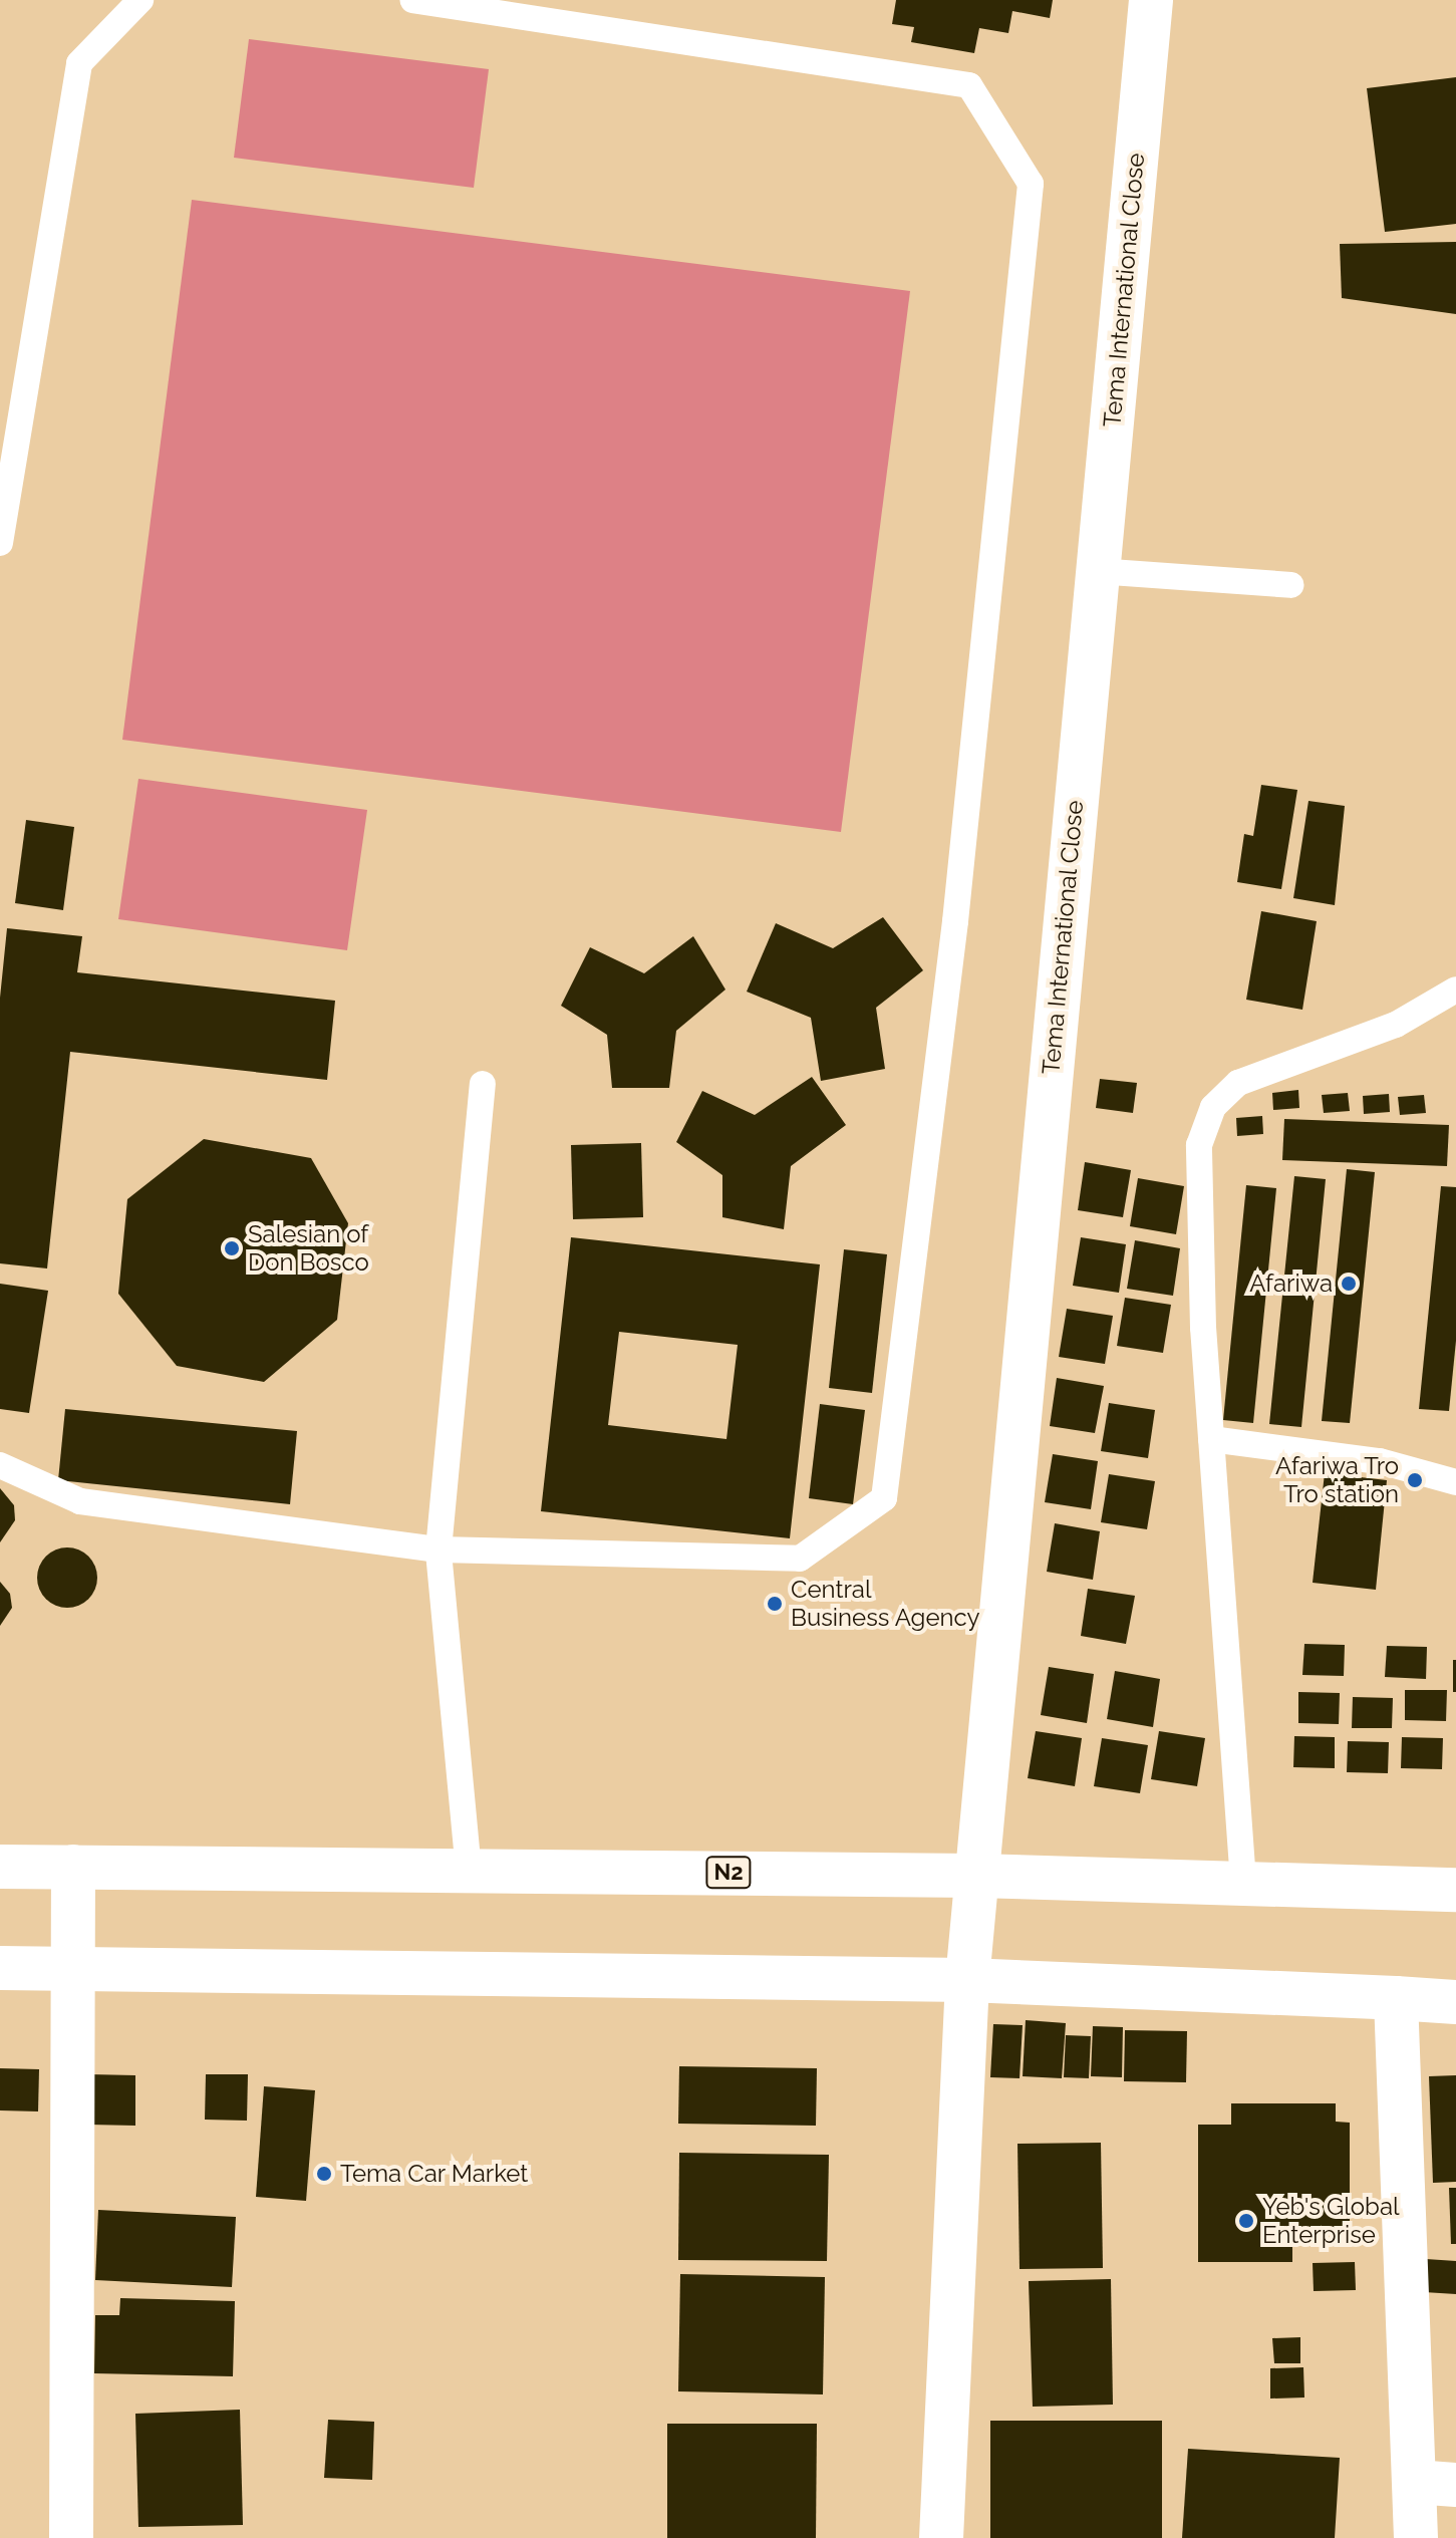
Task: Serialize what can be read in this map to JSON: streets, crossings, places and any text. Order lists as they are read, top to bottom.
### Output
{
  "streets": {
    "main road": ["Tema International Close", "N2"]
  },
  "crossings": [
    ["Tema International Close", "N2"]
  ],
  "places": [
    "Salesian of Don Bosco",
    "Afariwa",
    "Afariwa Tro Tro station",
    "Central Business Agency",
    "Tema Car Market",
    "Yeb's Global Enterprise"
  ]
}
